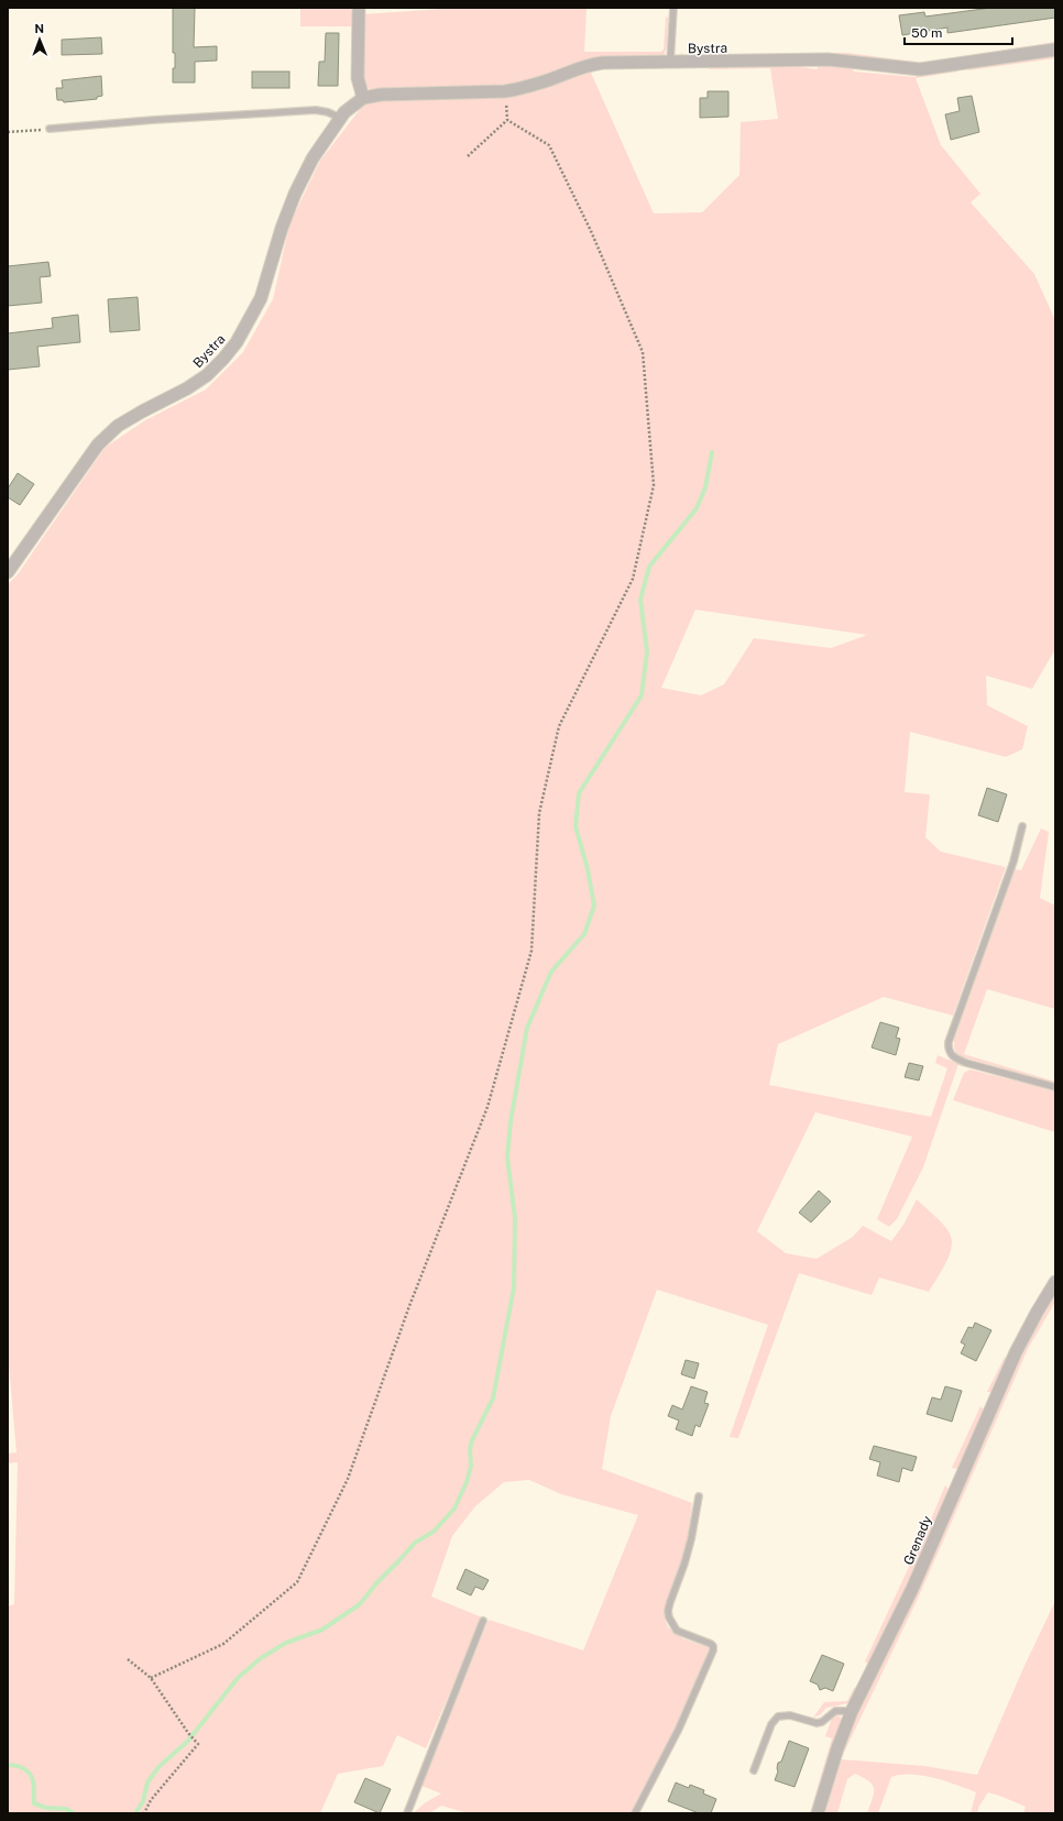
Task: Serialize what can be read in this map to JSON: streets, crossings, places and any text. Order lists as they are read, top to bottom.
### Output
{
  "streets": {
    "street": ["Bystra", "Grenady"]
  },
  "scale_bar": "50 m",
  "north": "top"
}
